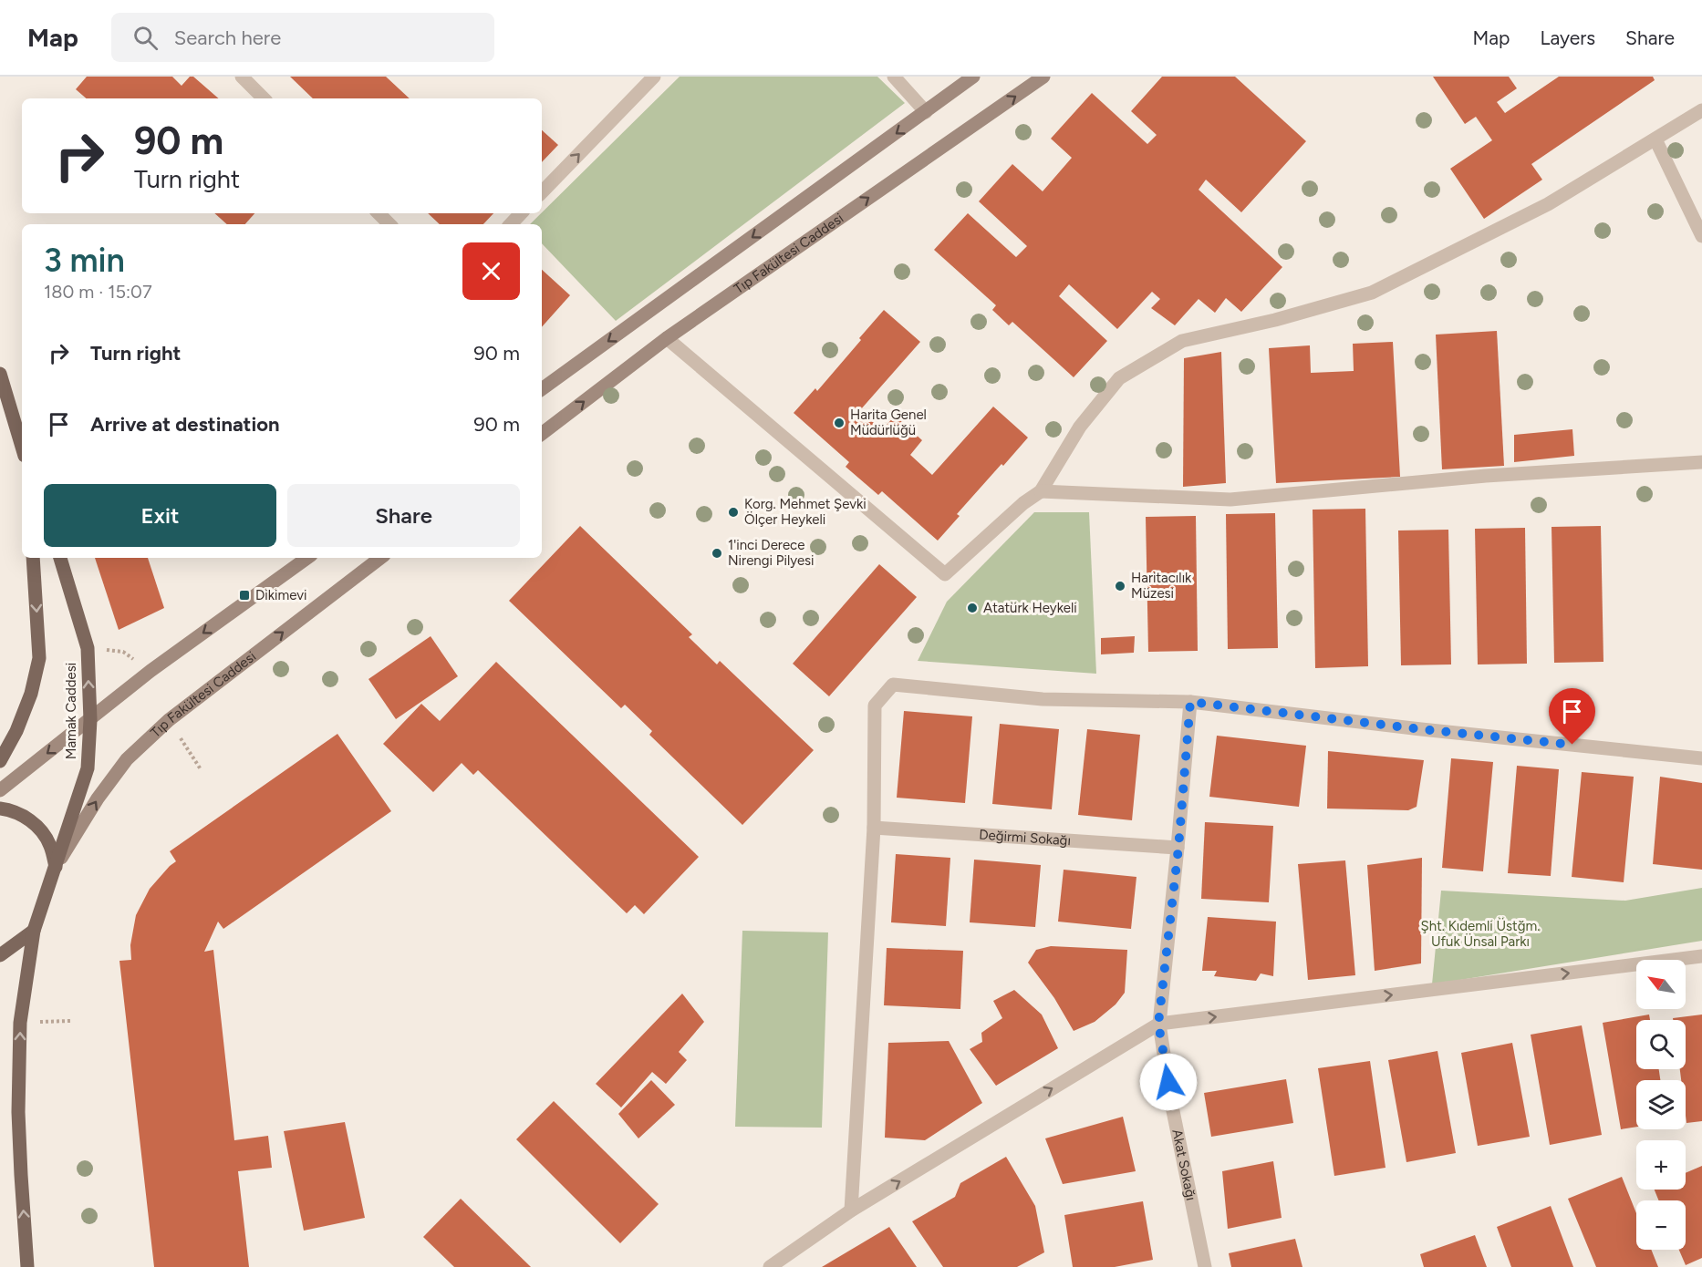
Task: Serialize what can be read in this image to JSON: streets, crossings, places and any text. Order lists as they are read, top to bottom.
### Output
{
  "streets": {
    "main road": ["Tıp Fakültesi Caddesi", "Mamak Caddesi"],
    "street": ["Değirmi Sokağı", "Akat Sokağı"]
  },
  "crossings": [
    ["Tıp Fakültesi Caddesi", "Mamak Caddesi"],
    ["Değirmi Sokağı", "Akat Sokağı"]
  ],
  "parks": ["Şht. Kıdemli Üstğm. Ufuk Ünsal Parkı"],
  "places": {
    "other": [
      "Harita Genel Müdürlüğü",
      "Korg. Mehmet Şevki Ölçer Heykeli",
      "1'inci Derece Nirengi Pilyesi",
      "Haritacılık Müzesi",
      "Atatürk Heykeli"
    ],
    "transit": ["Dikimevi"]
  },
  "north": "top left",
  "page": {
    "header": "Map",
    "search": "Search here",
    "nav": ["Map", "Layers", "Share"],
    "turn": ["90 m", "Turn right"],
    "heading": ["3 min", "180 m · 15:07"],
    "list": [
      {
        "name": "Turn right",
        "value": "90 m"
      },
      {
        "name": "Arrive at destination",
        "value": "90 m"
      }
    ],
    "buttons": ["Exit", "Share"],
    "map_buttons": ["+", "−"]
  }
}
